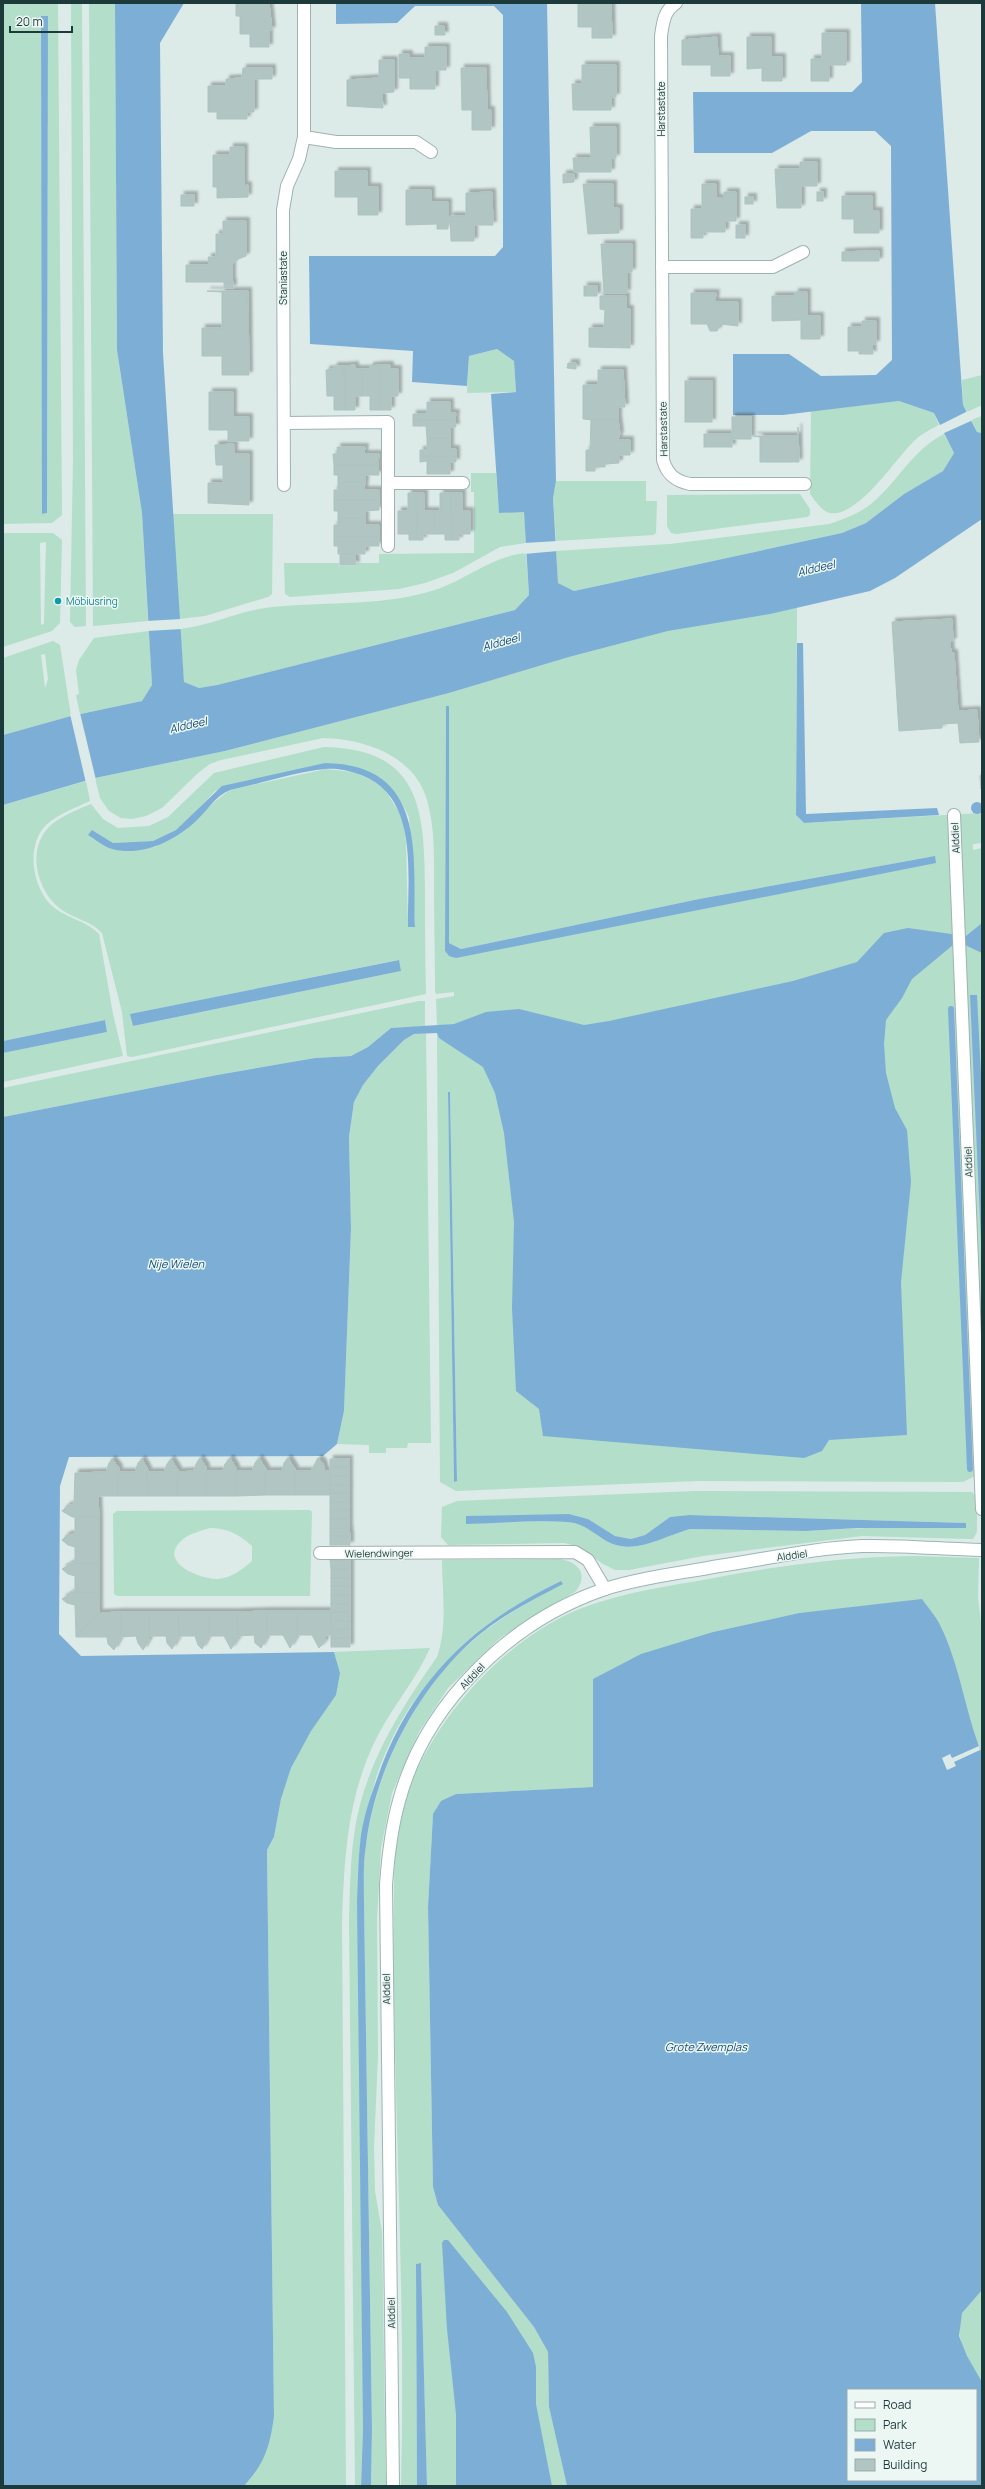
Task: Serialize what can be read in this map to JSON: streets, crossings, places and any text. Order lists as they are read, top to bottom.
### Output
{
  "streets": {
    "street": [
      "Harstastate",
      "Staniastate",
      "Alddiel",
      "Wielendwinger"
    ]
  },
  "crossings": [
    ["Alddiel", "Wielendwinger"]
  ],
  "water": ["Alddeel", "Nije Wielen", "Grote Zwemplas"],
  "places": ["Möbiusring"],
  "legend": [
    "Road",
    "Park",
    "Water",
    "Building"
  ],
  "scale_bar": "20 m"
}
